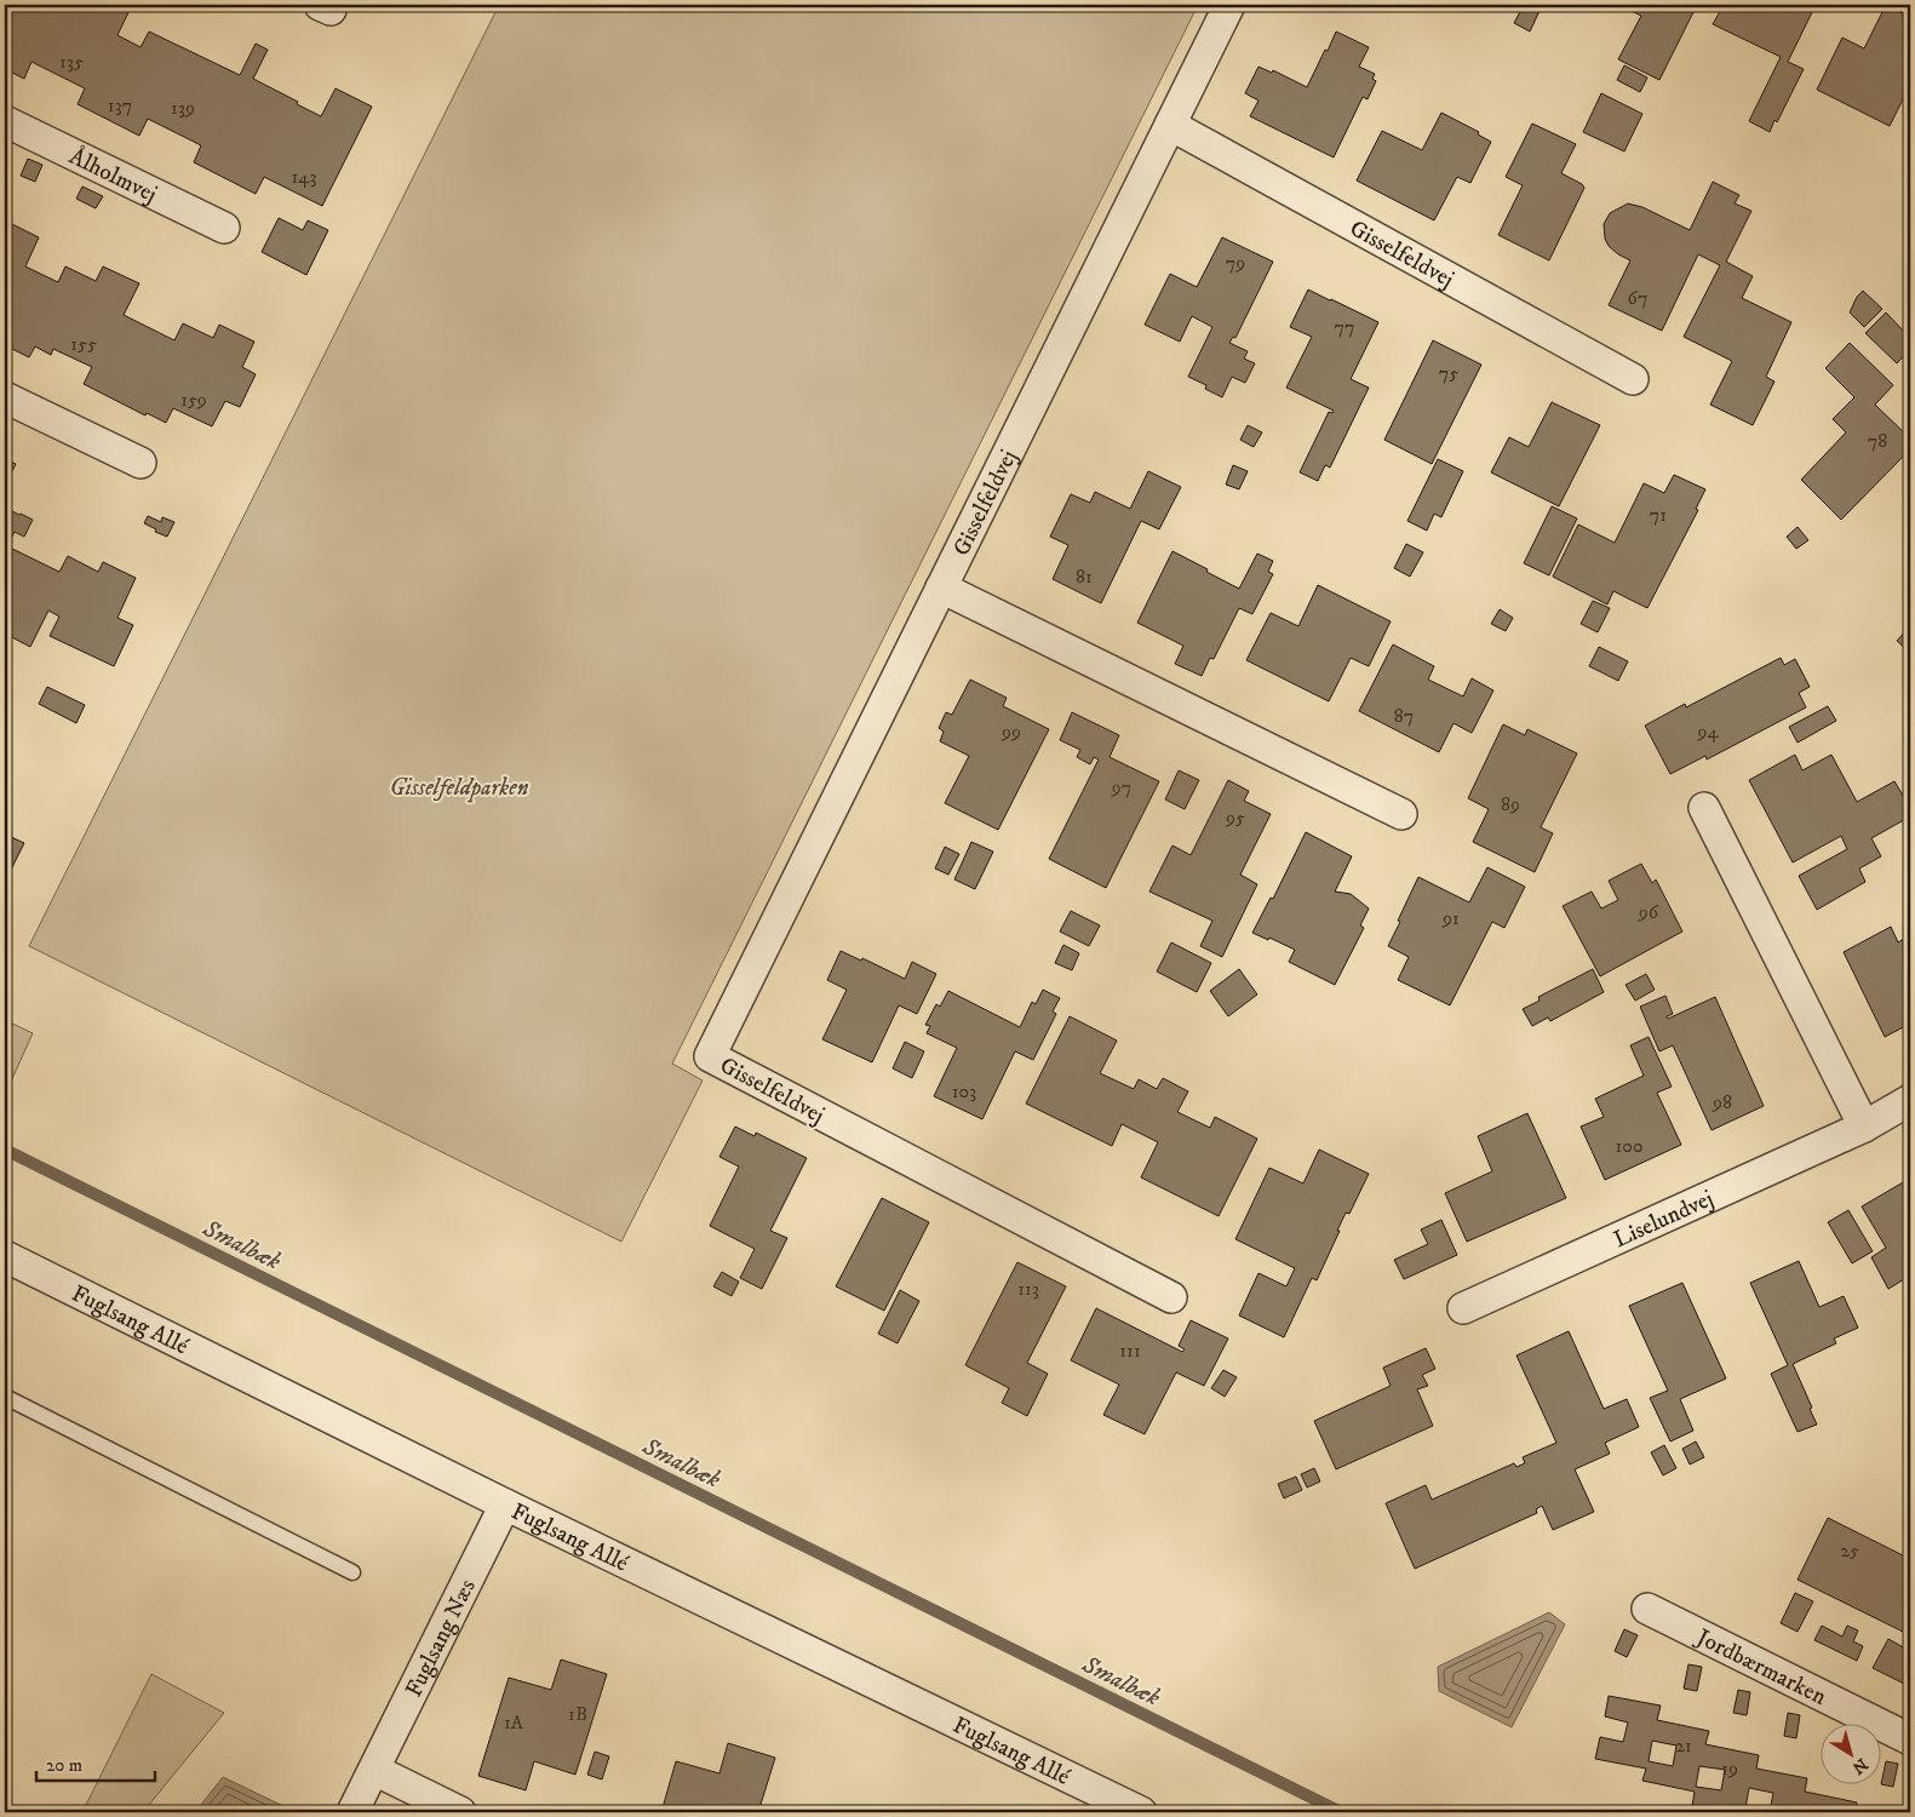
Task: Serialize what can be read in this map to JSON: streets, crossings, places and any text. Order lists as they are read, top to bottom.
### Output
{
  "streets": {
    "street": [
      "Ålholmvej",
      "Gisselfeldvej",
      "Liselundvej",
      "Fuglsang Allé",
      "Fuglsang Næs",
      "Jordbærmarken"
    ]
  },
  "crossings": [
    ["Fuglsang Allé", "Fuglsang Næs"]
  ],
  "water": ["Smalbæk"],
  "parks": ["Gisselfeldparken"],
  "house_numbers": [
    "135",
    "137",
    "139",
    "143",
    "79",
    "67",
    "77",
    "155",
    "75",
    "159",
    "78",
    "71",
    "81",
    "87",
    "99",
    "94",
    "97",
    "89",
    "95",
    "96",
    "91",
    "103",
    "98",
    "100",
    "113",
    "111",
    "25",
    "1B",
    "1A",
    "21",
    "19"
  ],
  "scale_bar": "20 m",
  "north": "bottom right"
}
